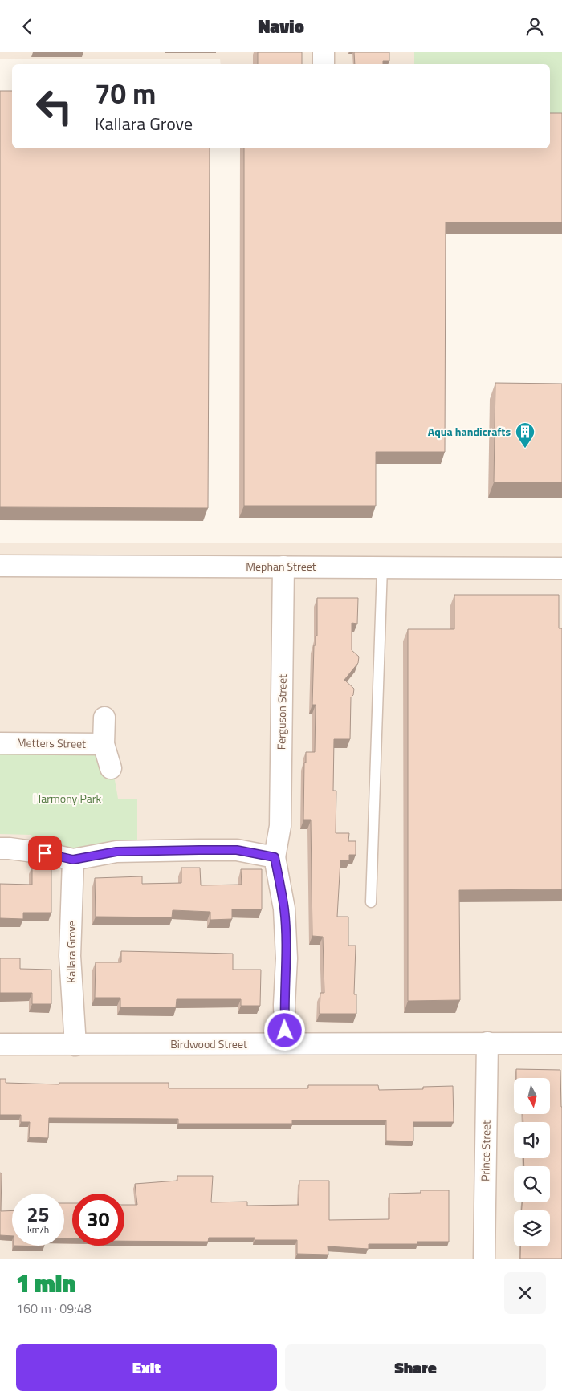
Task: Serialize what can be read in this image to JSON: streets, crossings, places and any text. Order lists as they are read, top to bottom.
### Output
{
  "streets": {
    "street": [
      "Mephan Street",
      "Ferguson Street",
      "Metters Street",
      "Kallara Grove",
      "Birdwood Street",
      "Prince Street"
    ]
  },
  "crossings": [
    ["Mephan Street", "Ferguson Street"],
    ["Kallara Grove", "Birdwood Street"],
    ["Birdwood Street", "Prince Street"]
  ],
  "parks": ["Harmony Park"],
  "places": {
    "building": ["Aqua handicrafts"]
  },
  "north": "bottom",
  "page": {
    "header": "Navio",
    "turn": ["70 m", "Kallara Grove"],
    "speed": "25 km/h",
    "limit": "30",
    "heading": ["1 min", "160 m · 09:48"],
    "buttons": ["Exit", "Share"]
  }
}
